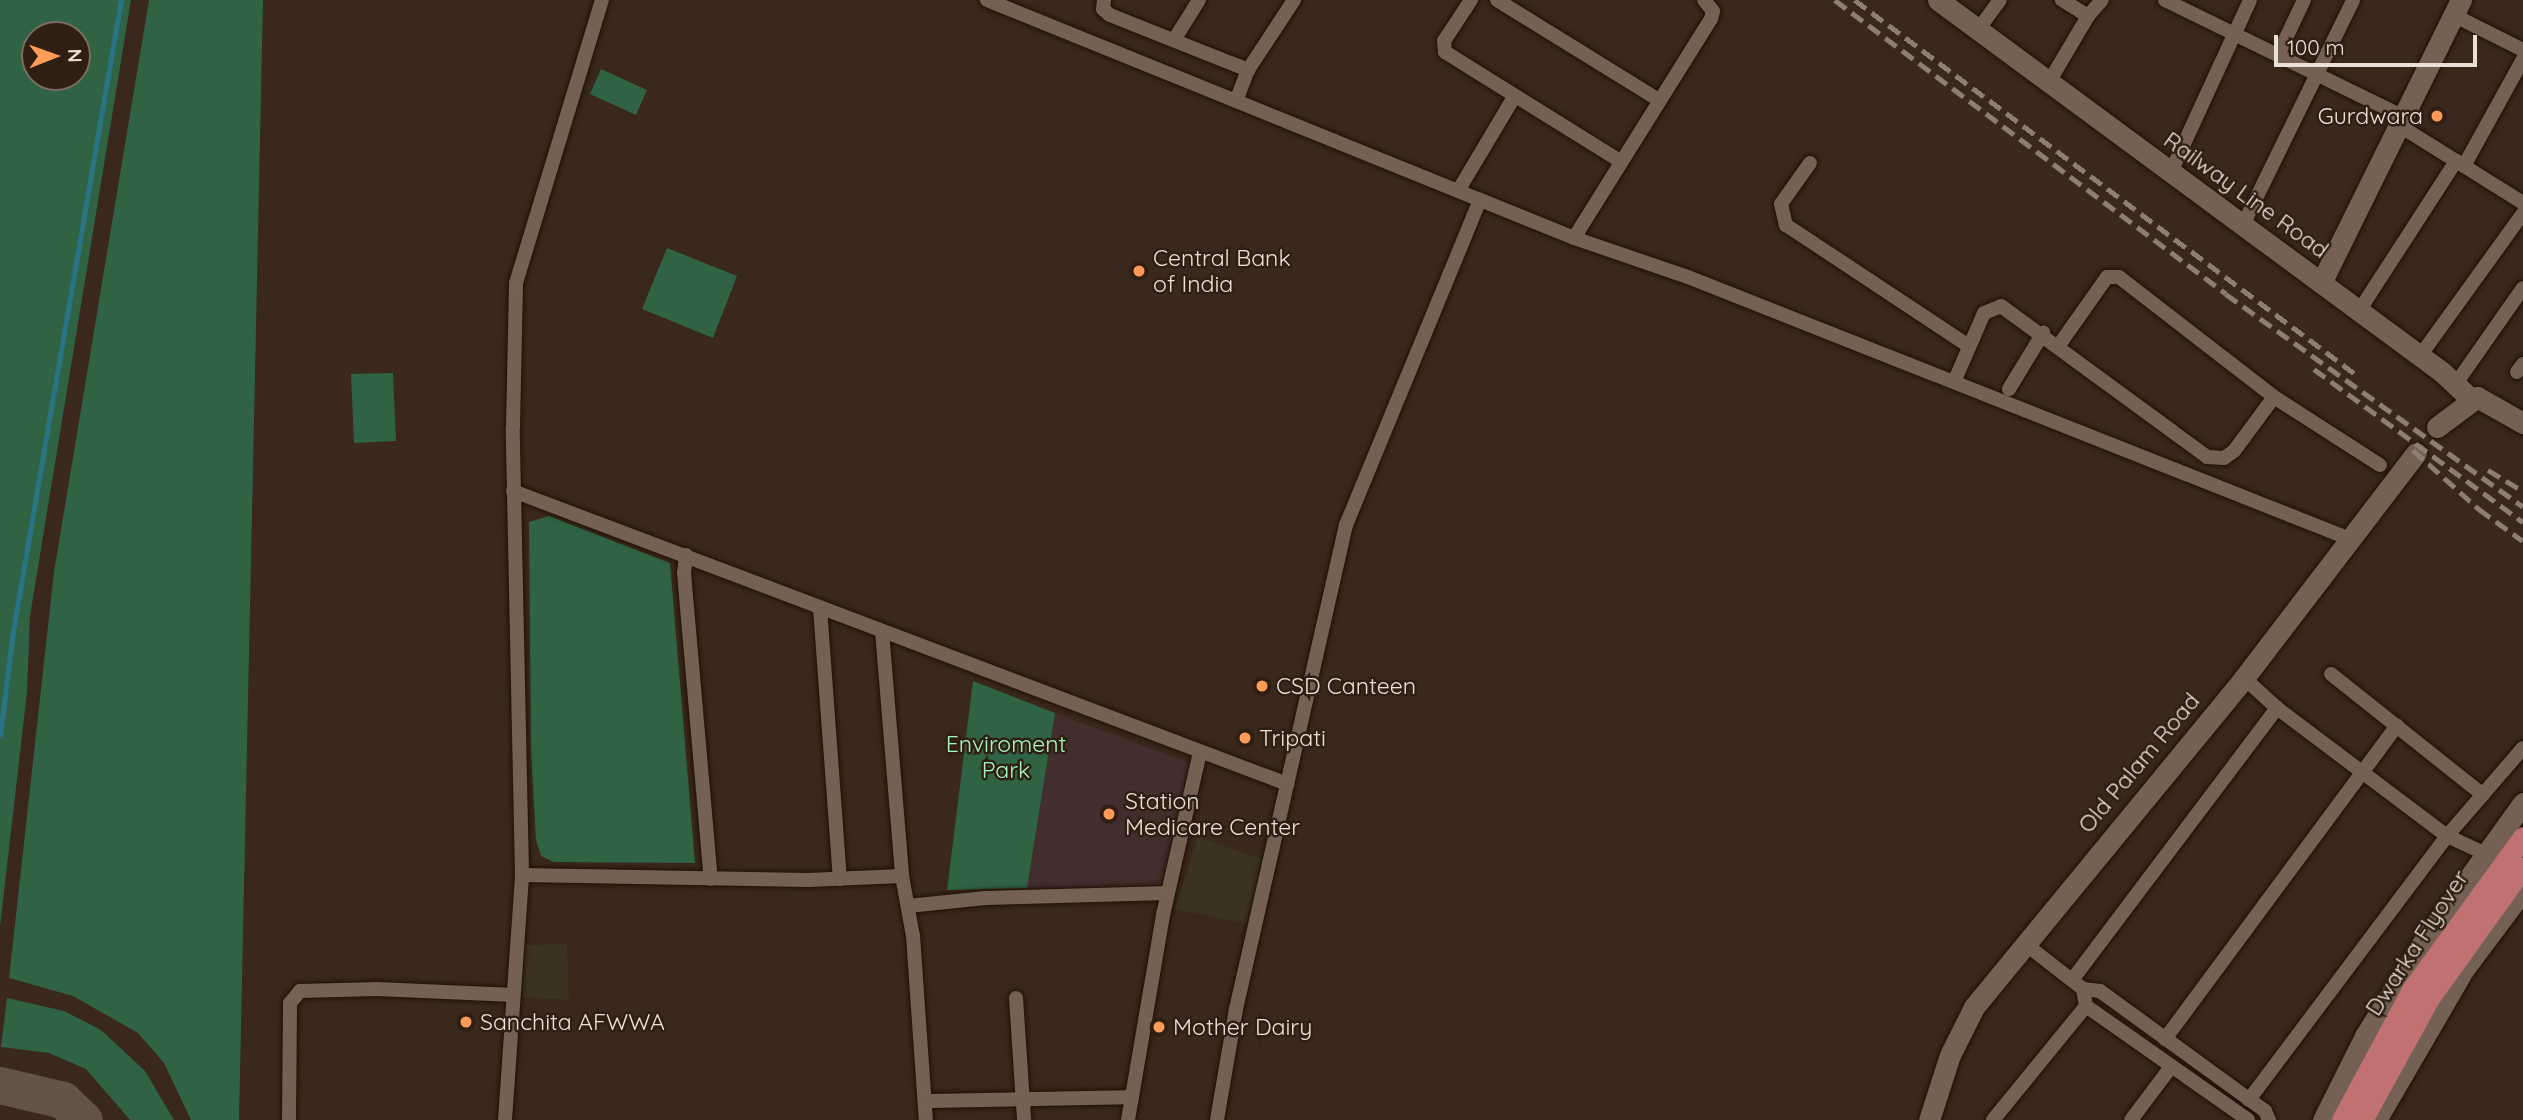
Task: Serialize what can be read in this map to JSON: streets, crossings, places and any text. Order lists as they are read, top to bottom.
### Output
{
  "streets": {
    "main road": ["Dwarka Flyover"],
    "street": ["Railway Line Road", "Old Palam Road"]
  },
  "parks": ["Enviroment Park"],
  "places": [
    "Gurdwara",
    "Central Bank of India",
    "CSD Canteen",
    "Tripati",
    "Station Medicare Center",
    "Sanchita AFWWA",
    "Mother Dairy"
  ],
  "scale_bar": "100 m",
  "north": "right"
}
